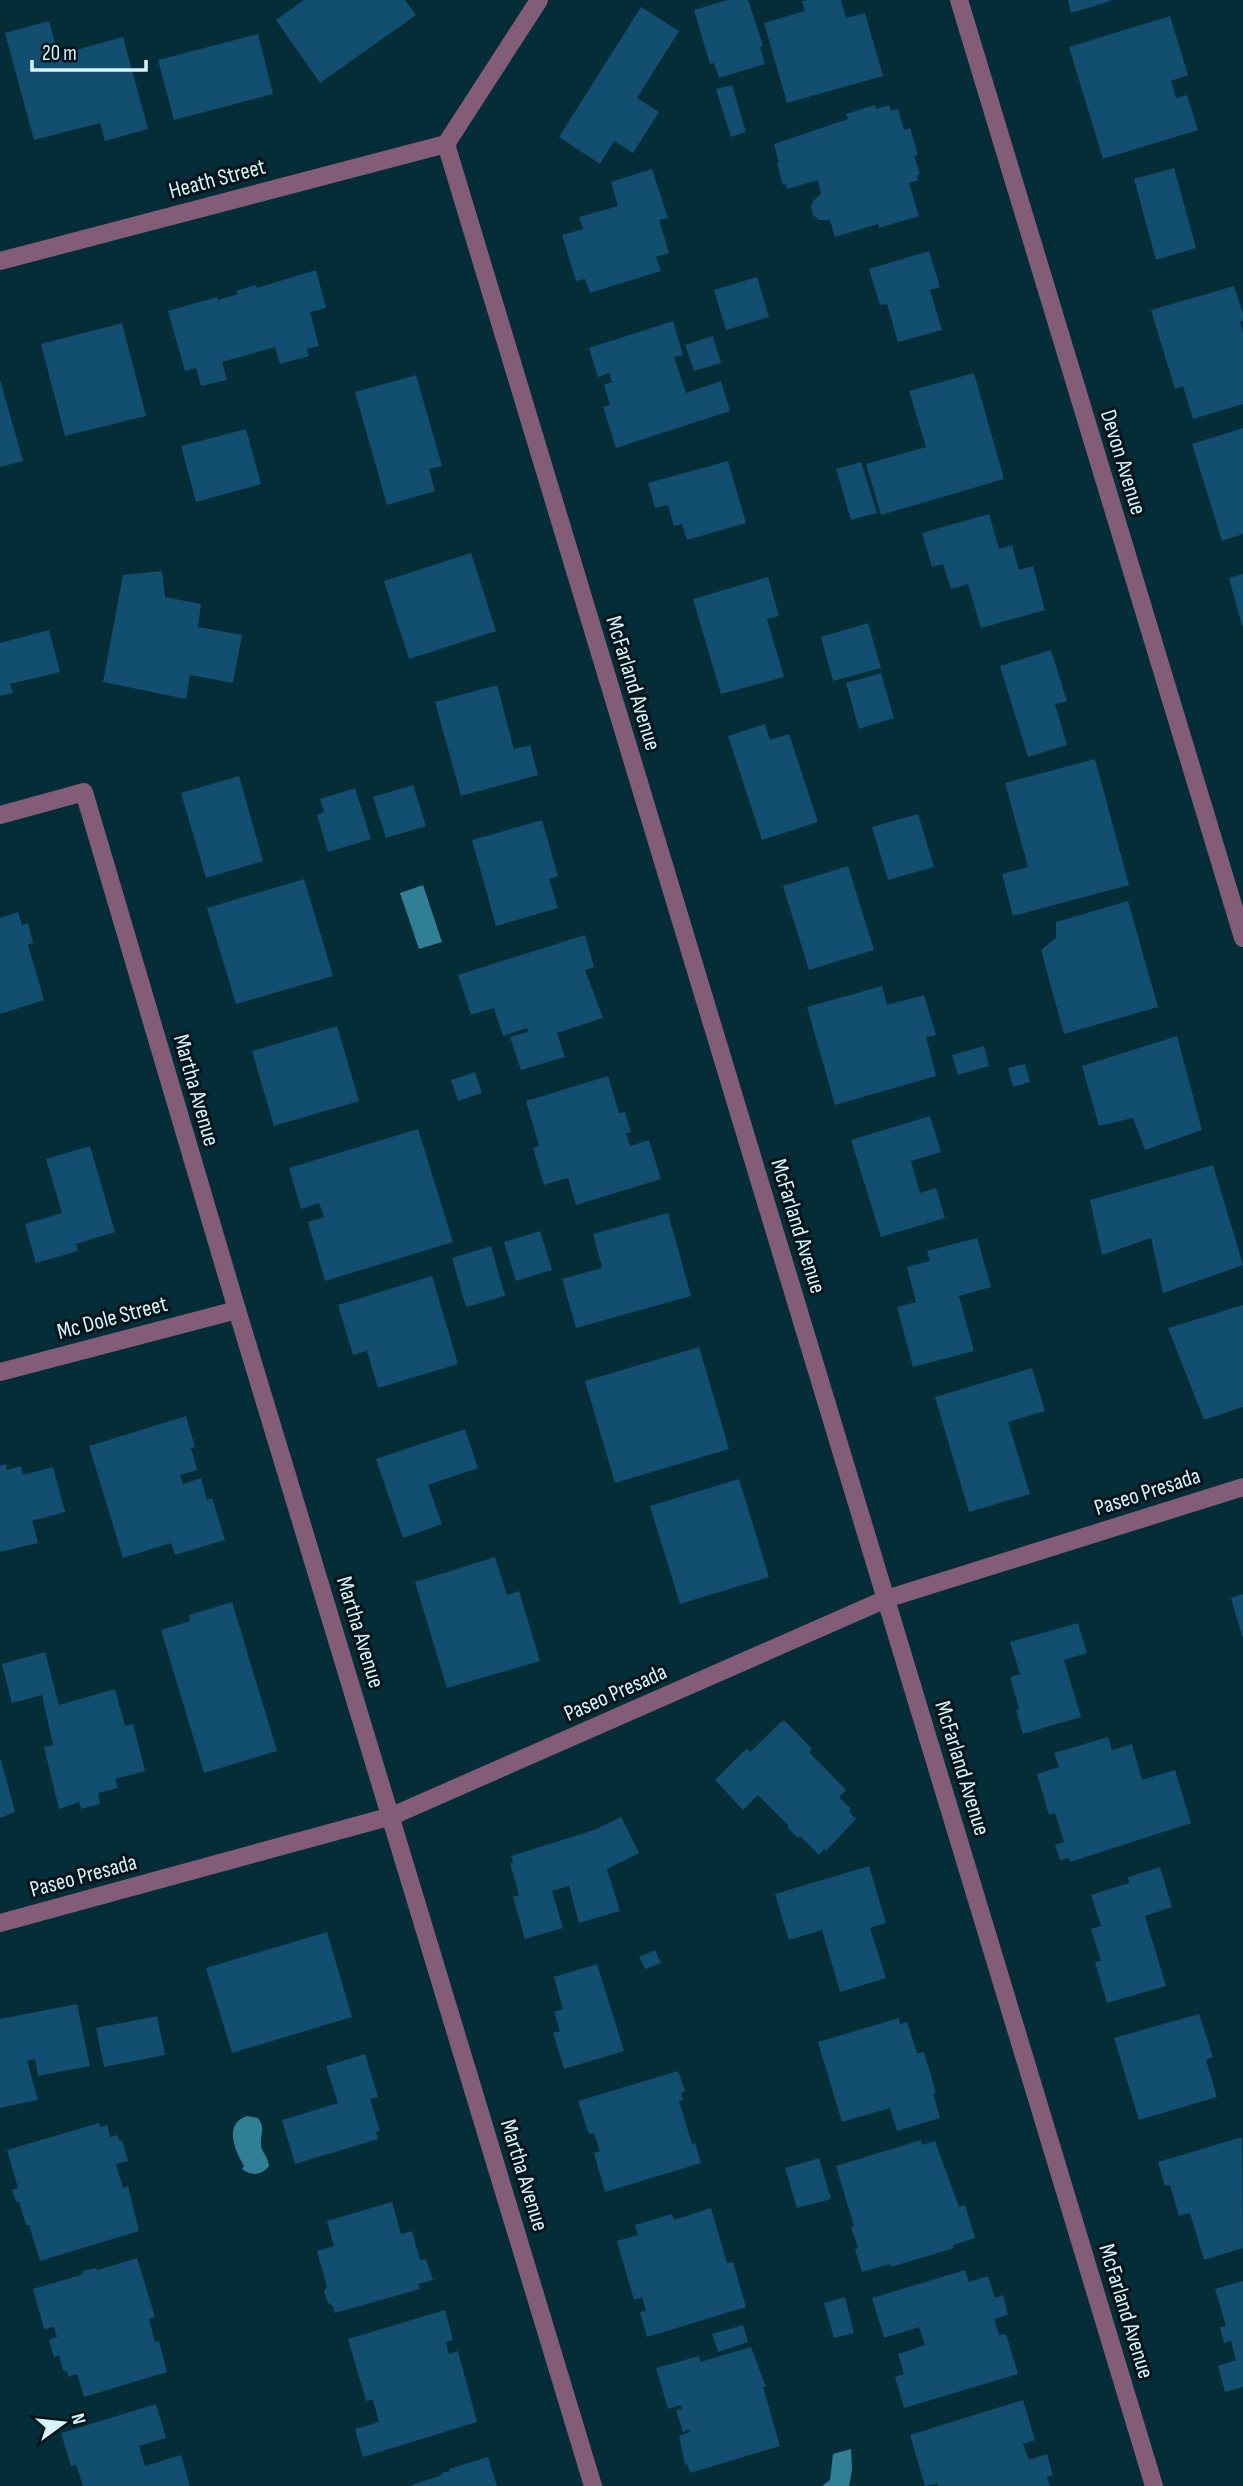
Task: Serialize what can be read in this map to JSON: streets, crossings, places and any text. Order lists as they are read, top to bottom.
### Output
{
  "streets": {
    "street": [
      "Heath Street",
      "Devon Avenue",
      "McFarland Avenue",
      "Martha Avenue",
      "Mc Dole Street",
      "Paseo Presada"
    ]
  },
  "crossings": [
    ["Heath Street", "McFarland Avenue"],
    ["McFarland Avenue", "Paseo Presada"],
    ["Martha Avenue", "Mc Dole Street"],
    ["Martha Avenue", "Paseo Presada"]
  ],
  "scale_bar": "20 m",
  "north": "right"
}
